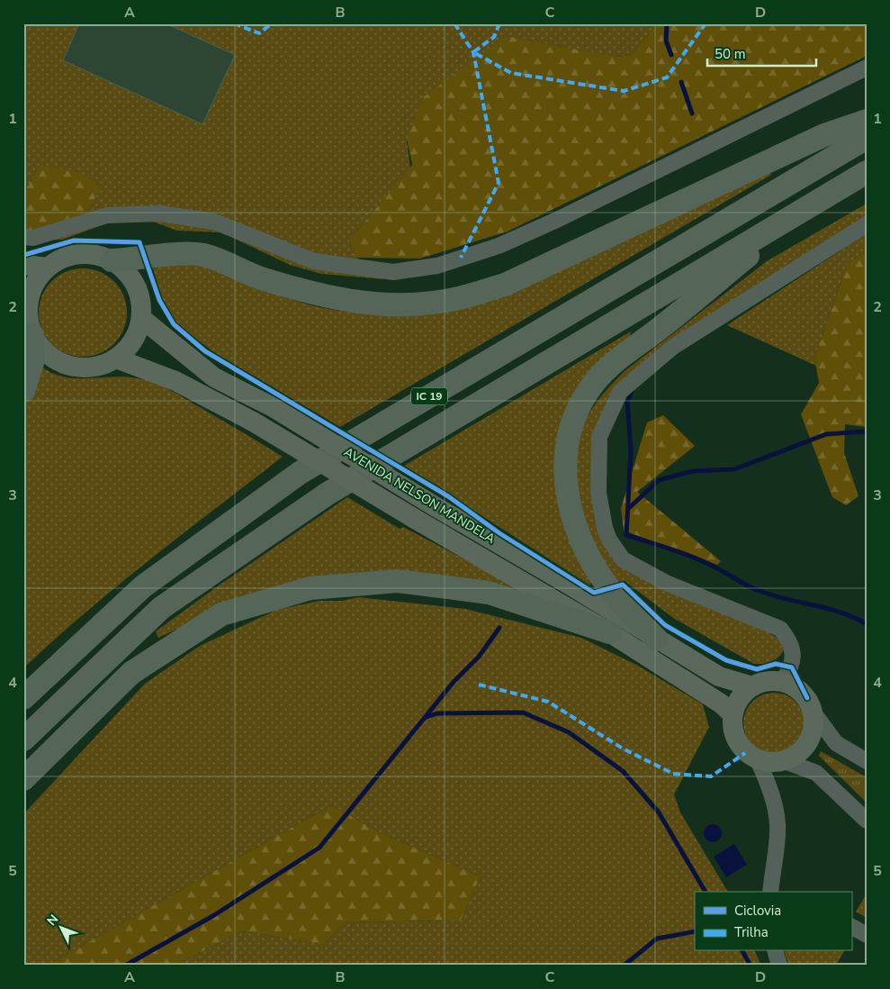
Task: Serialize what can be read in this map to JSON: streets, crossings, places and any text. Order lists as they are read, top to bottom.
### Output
{
  "streets": {
    "highway": ["IC 19"],
    "main road": ["AVENIDA NELSON MANDELA"]
  },
  "legend": ["Ciclovia", "Trilha"],
  "scale_bar": "50 m",
  "north": "top left",
  "grid": {
    "columns": [
      "A",
      "B",
      "C",
      "D"
    ],
    "rows": [
      "1",
      "2",
      "3",
      "4",
      "5"
    ]
  }
}
